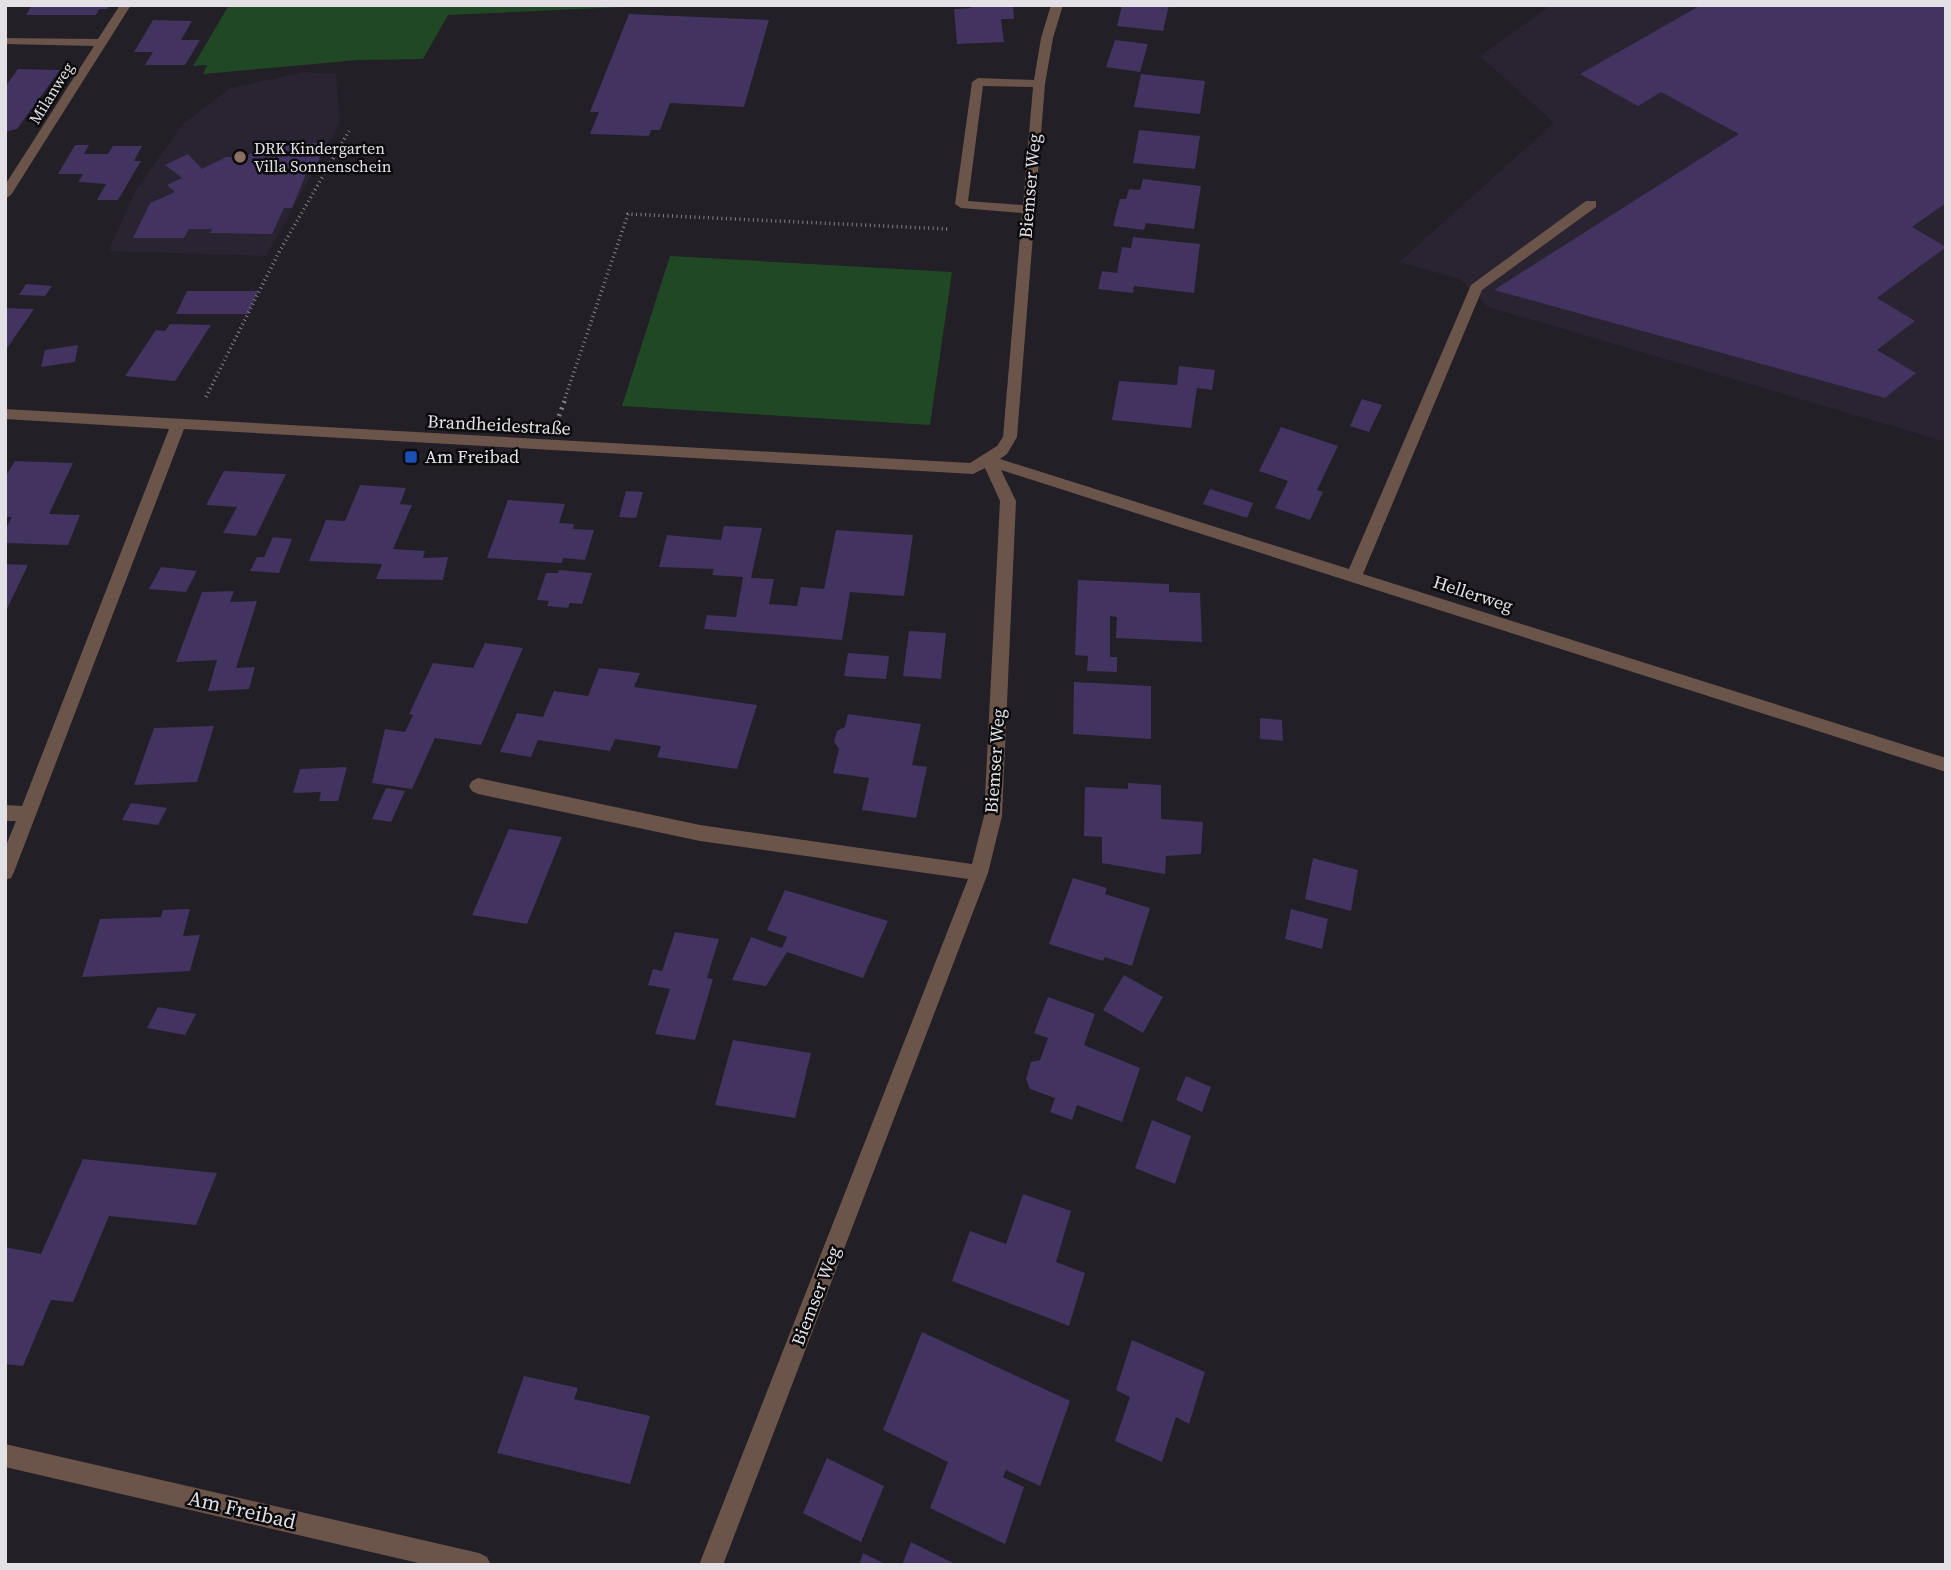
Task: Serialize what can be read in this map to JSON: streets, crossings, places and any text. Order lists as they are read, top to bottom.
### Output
{
  "streets": {
    "street": [
      "Milanweg",
      "Biemser Weg",
      "Brandheidestraße",
      "Hellerweg",
      "Am Freibad"
    ]
  },
  "crossings": [
    ["Biemser Weg", "Brandheidestraße"],
    ["Biemser Weg", "Hellerweg"],
    ["Brandheidestraße", "Hellerweg"]
  ],
  "places": {
    "other": ["DRK Kindergarten Villa Sonnenschein"],
    "transit": ["Am Freibad"]
  }
}
